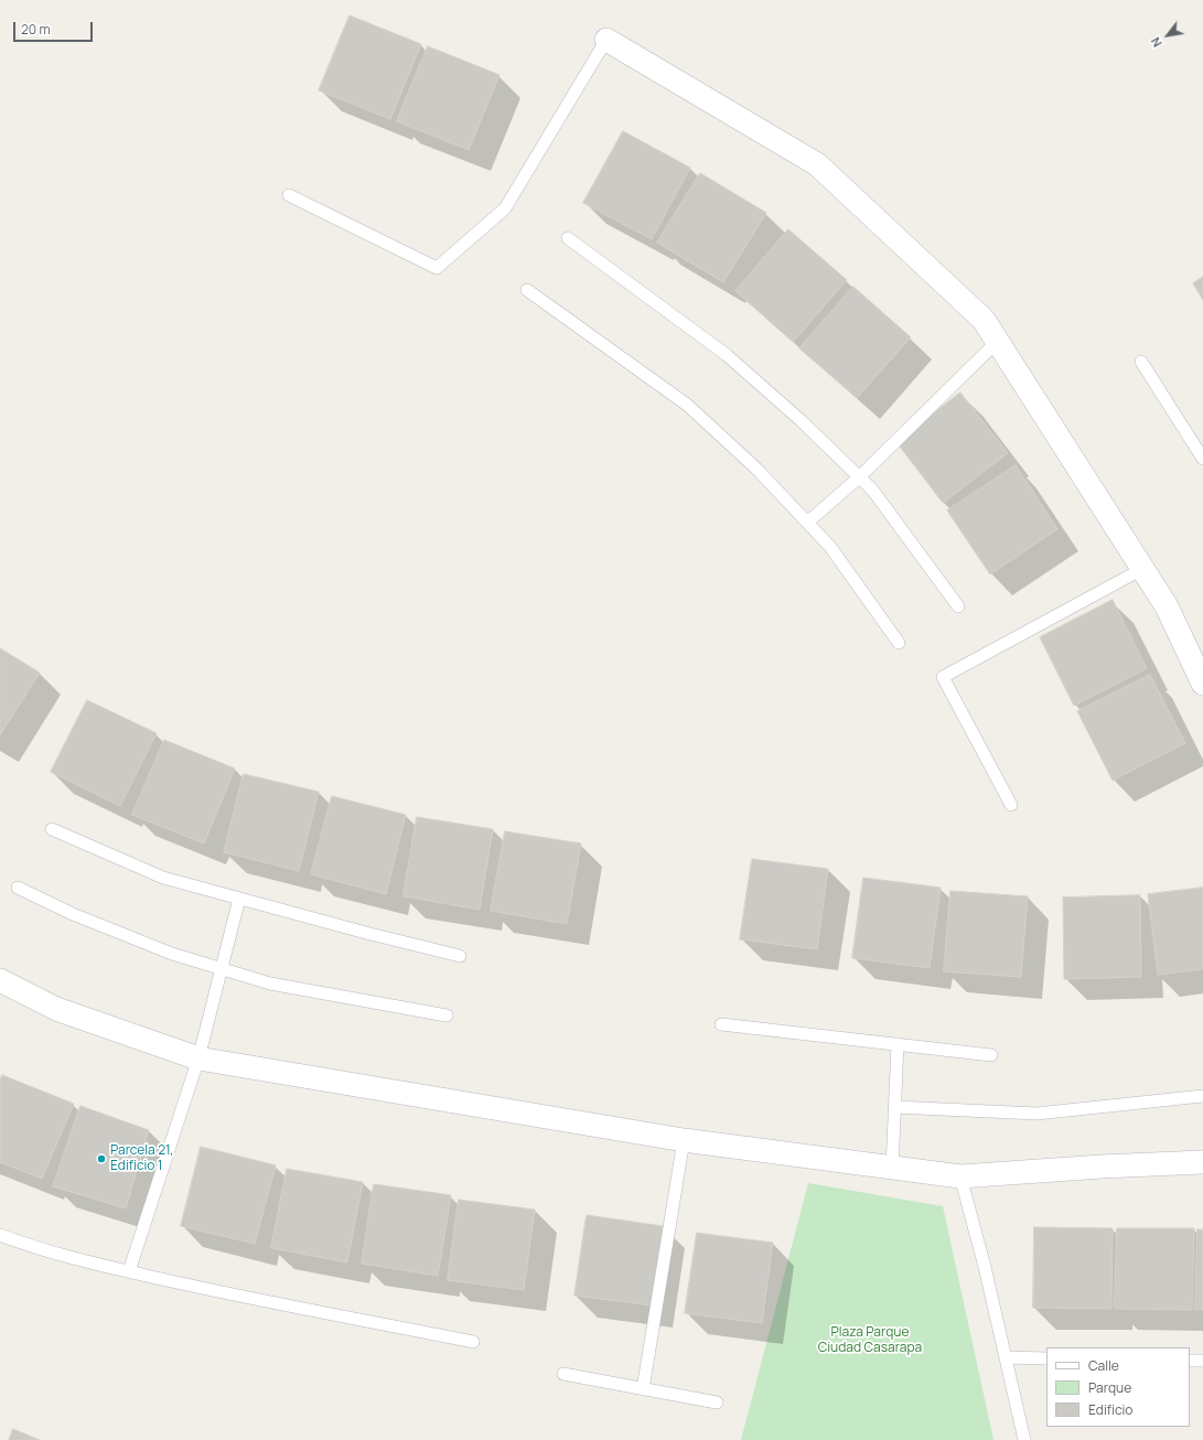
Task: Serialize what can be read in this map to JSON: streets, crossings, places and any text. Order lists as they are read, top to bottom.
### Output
{
  "parks": ["Plaza Parque Ciudad Casarapa"],
  "places": ["Parcela 21, Edificio 1"],
  "legend": ["Calle", "Parque", "Edificio"],
  "scale_bar": "20 m",
  "north": "bottom left"
}
